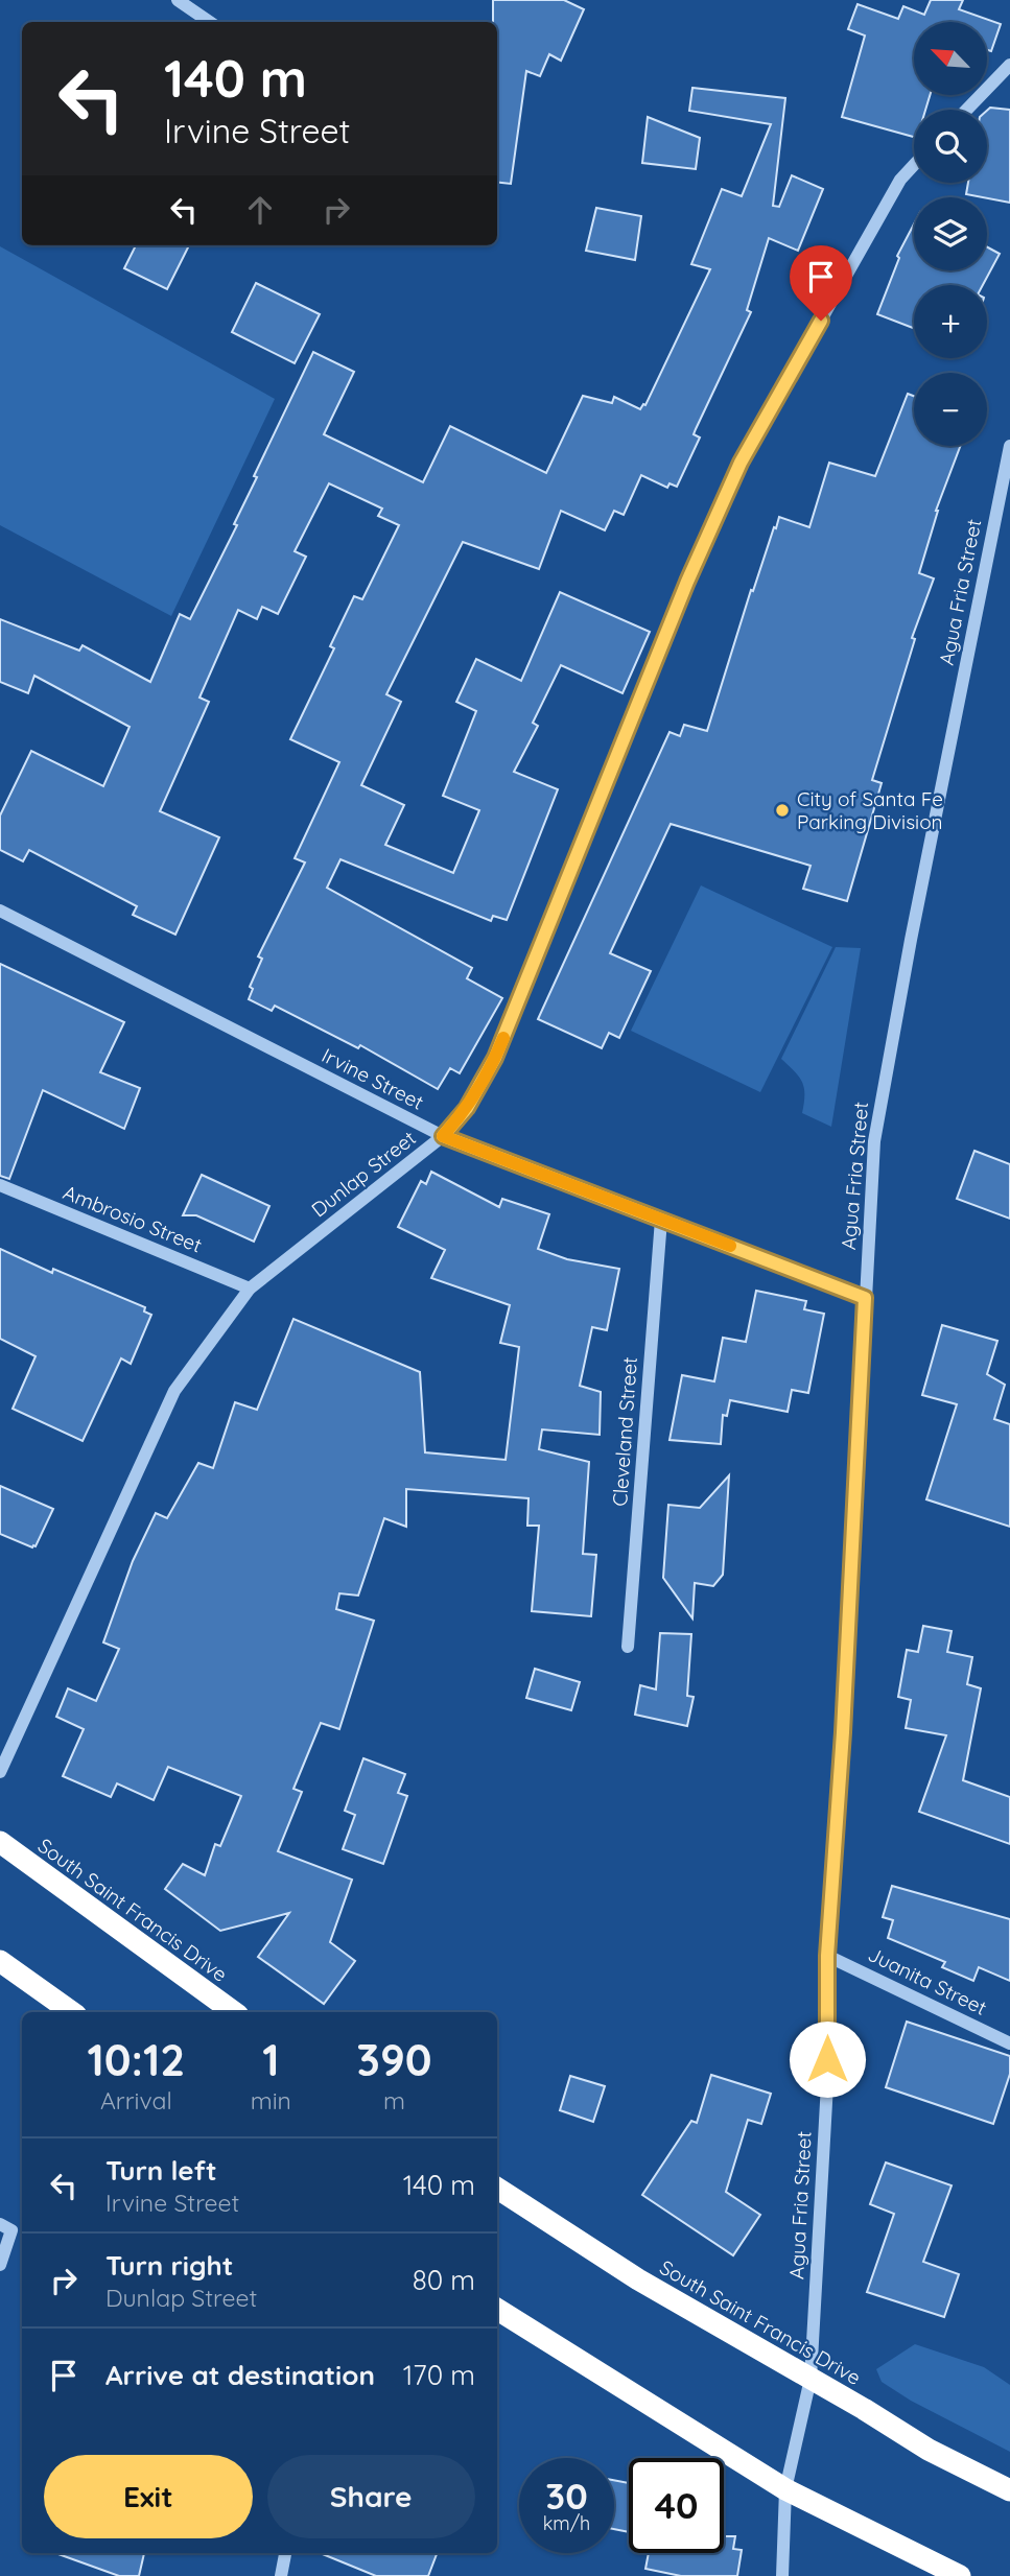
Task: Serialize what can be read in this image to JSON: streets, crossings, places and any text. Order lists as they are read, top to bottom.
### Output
{
  "streets": {
    "highway": ["South Saint Francis Drive"],
    "street": [
      "Agua Fria Street",
      "Irvine Street",
      "Dunlap Street",
      "Ambrosio Street",
      "Cleveland Street",
      "Juanita Street"
    ]
  },
  "crossings": [
    ["Agua Fria Street", "Irvine Street"],
    ["Agua Fria Street", "South Saint Francis Drive"],
    ["Agua Fria Street", "Juanita Street"],
    ["Irvine Street", "Dunlap Street"],
    ["Irvine Street", "Cleveland Street"],
    ["Dunlap Street", "Ambrosio Street"]
  ],
  "places": ["City of Santa Fe Parking Division"],
  "north": "top left",
  "page": {
    "map_buttons": ["+", "−"],
    "turn": ["140 m", "Irvine Street"],
    "eta": [
      "10:12",
      "Arrival",
      "1",
      "min",
      "390",
      "m"
    ],
    "list": [
      {
        "name": "Turn left",
        "note": "Irvine Street",
        "value": "140 m"
      },
      {
        "name": "Turn right",
        "note": "Dunlap Street",
        "value": "80 m"
      },
      {
        "name": "Arrive at destination",
        "value": "170 m"
      }
    ],
    "buttons": ["Exit", "Share"],
    "speed": "30 km/h",
    "limit": "40"
  }
}
